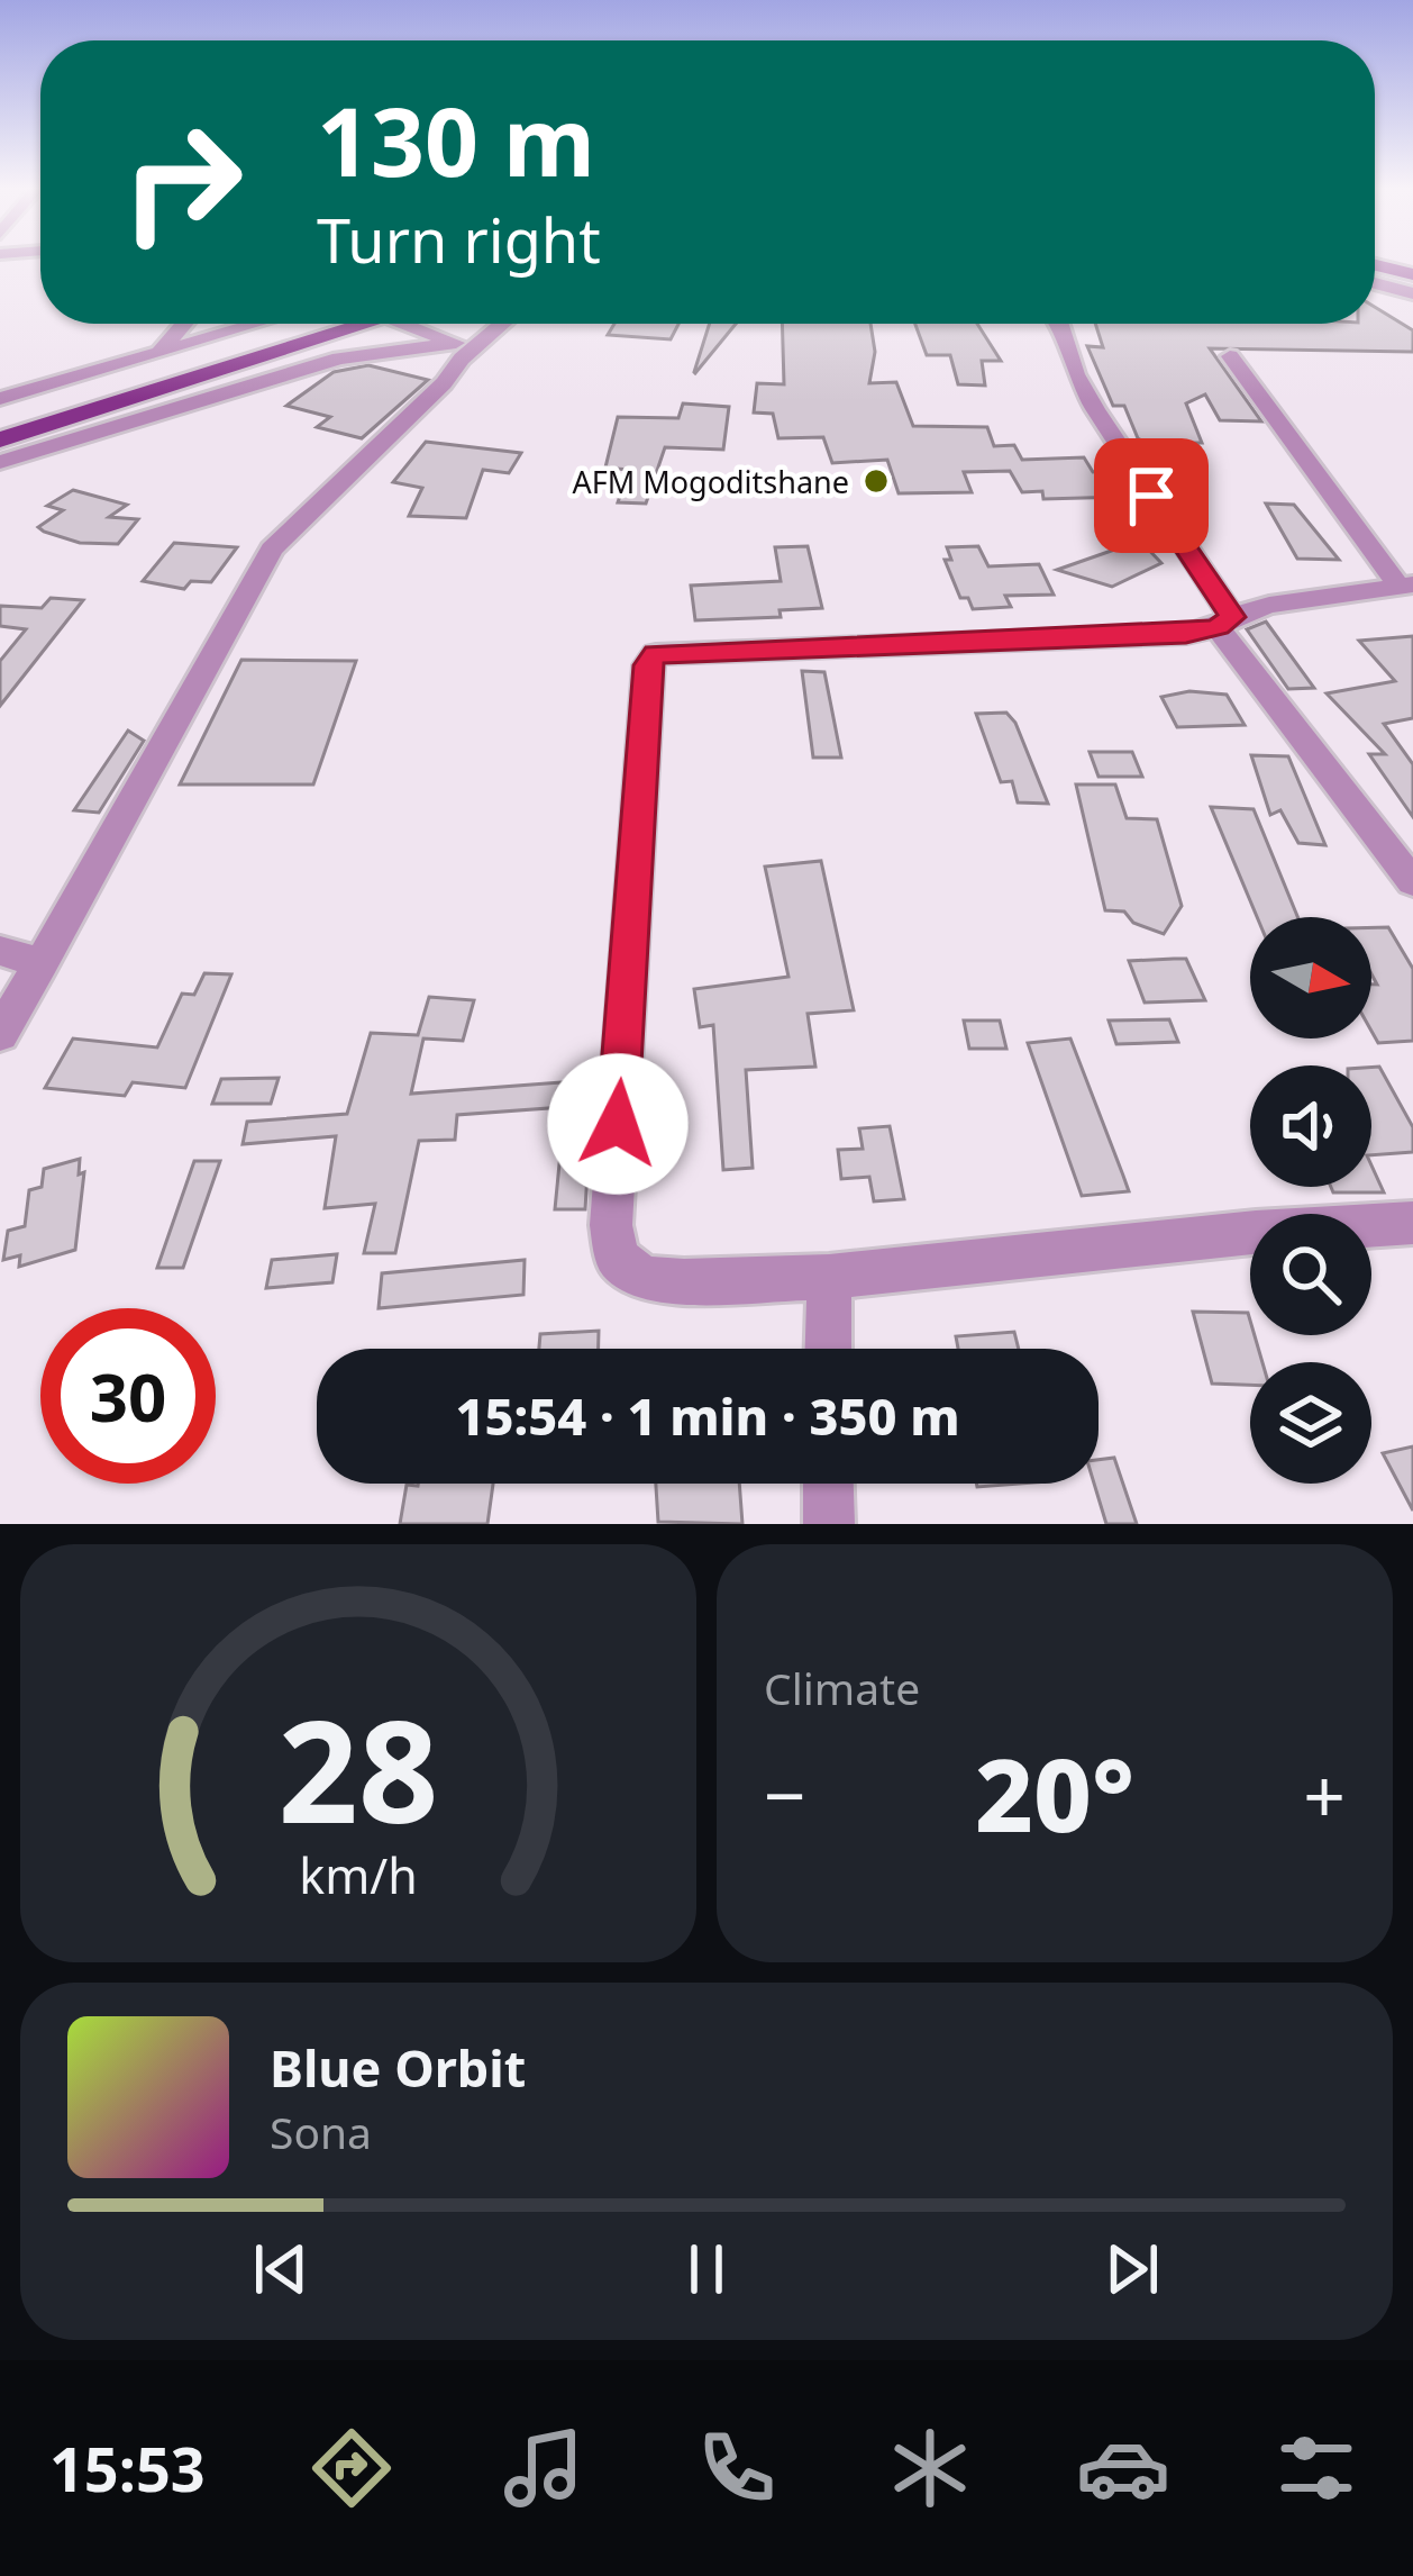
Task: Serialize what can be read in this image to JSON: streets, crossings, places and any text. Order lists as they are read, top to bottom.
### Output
{
  "places": ["AFM Mogoditshane"],
  "north": "right",
  "page": {
    "turn": ["130 m", "Turn right"],
    "limit": "30",
    "trip": "15:54 · 1 min · 350 m",
    "tile": "Climate",
    "heat": ["−", "20°", "+"],
    "song": ["Blue Orbit", "Sona"],
    "tabs": "15:53",
    "gauge": ["28", "km/h"]
  }
}
